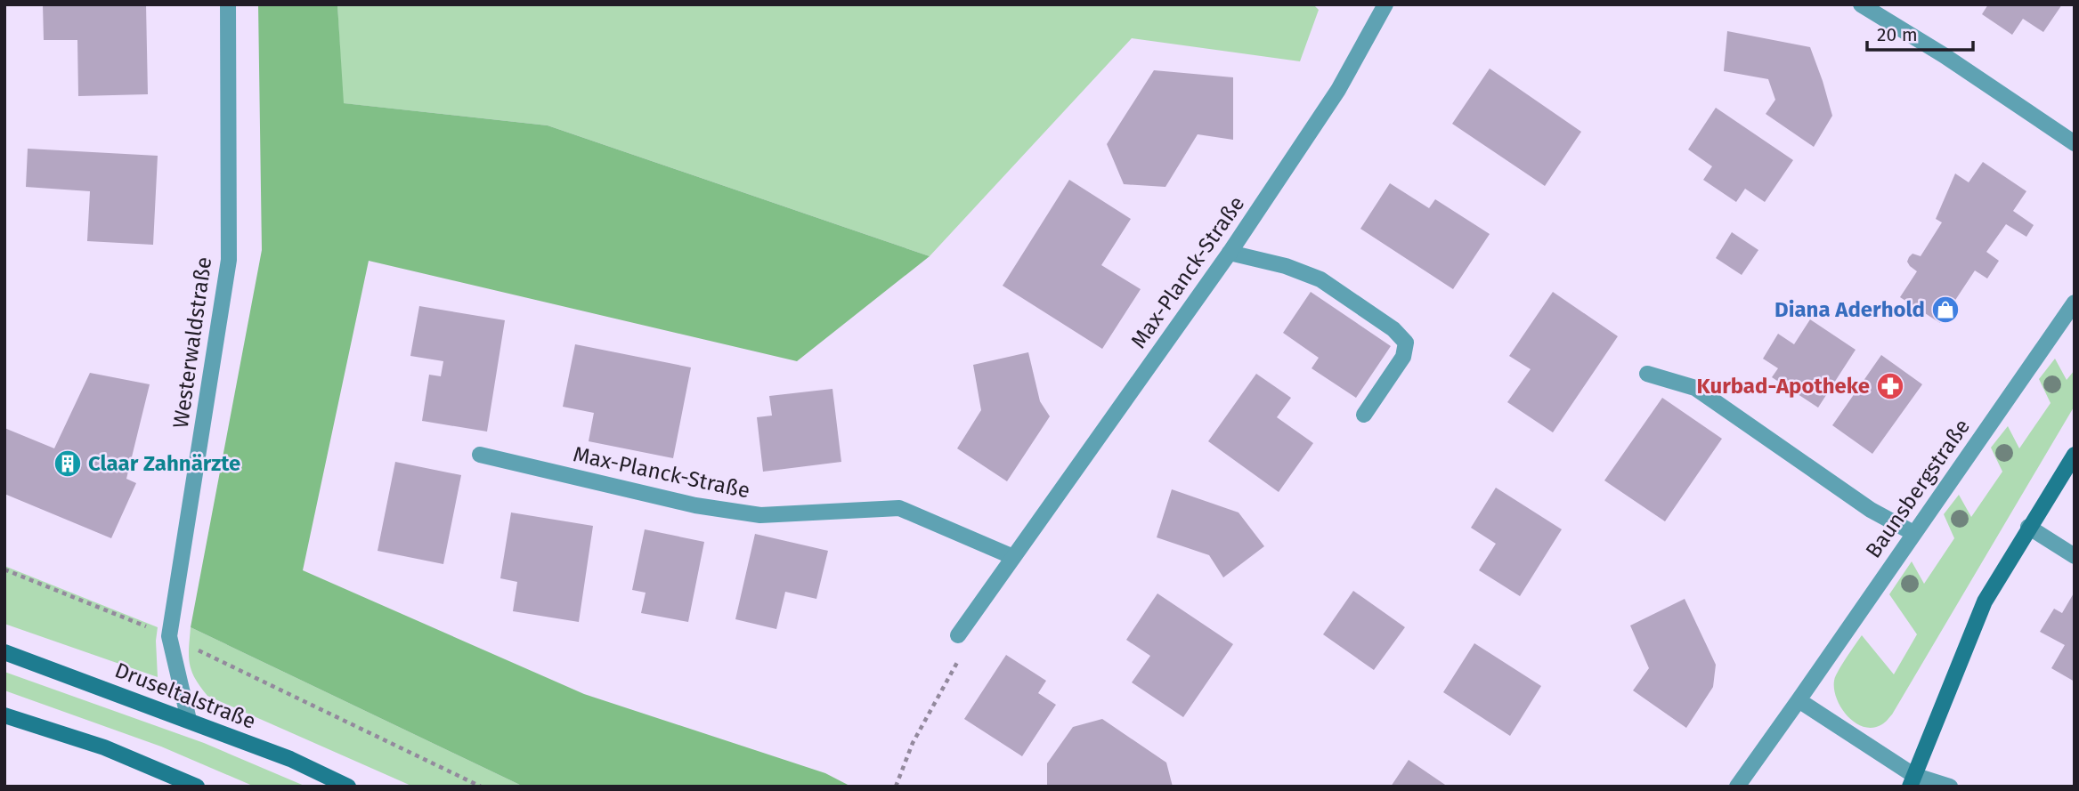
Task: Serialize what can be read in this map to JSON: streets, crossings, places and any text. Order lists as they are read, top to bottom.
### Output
{
  "streets": {
    "main road": ["Druseltalstraße"],
    "street": ["Max-Planck-Straße", "Westerwaldstraße", "Baunsbergstraße"]
  },
  "crossings": [
    ["Westerwaldstraße", "Druseltalstraße"]
  ],
  "places": {
    "shop": ["Diana Aderhold"],
    "pharmacy": ["Kurbad-Apotheke"],
    "building": ["Claar Zahnärzte"]
  },
  "scale_bar": "20 m"
}
